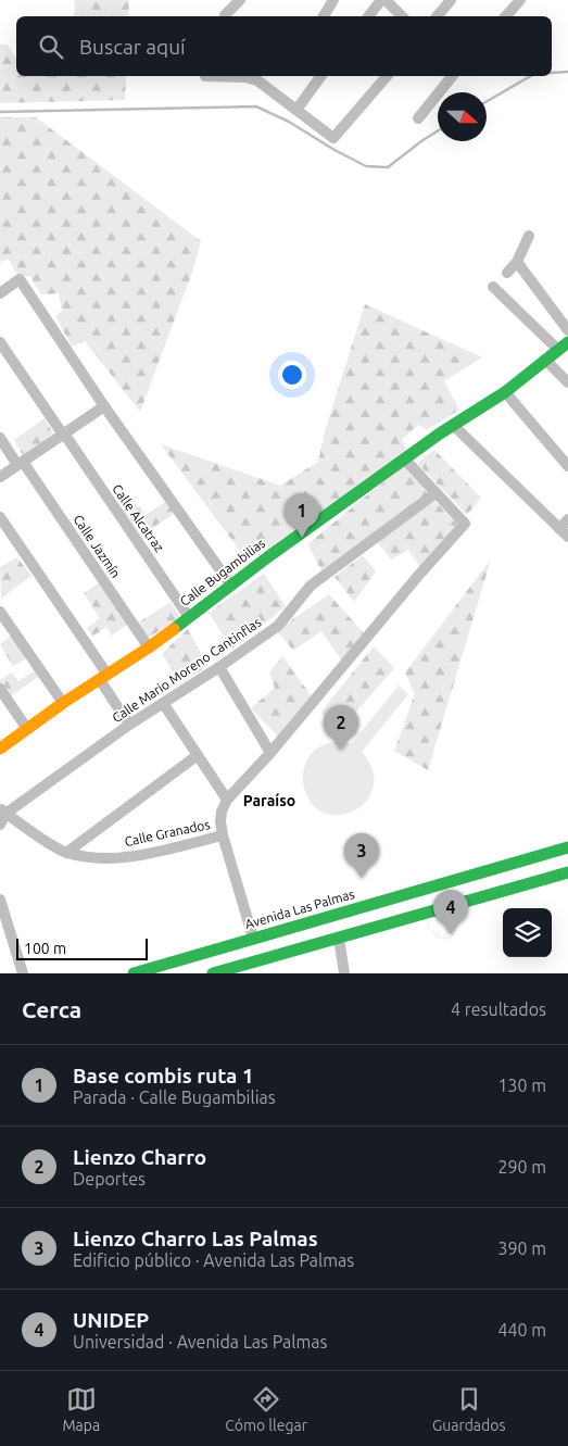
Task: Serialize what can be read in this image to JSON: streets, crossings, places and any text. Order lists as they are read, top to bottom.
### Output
{
  "streets": {
    "main road": ["Calle Bugambilias", "Avenida Las Palmas"],
    "street": [
      "Calle Alcatraz",
      "Calle Jazmín",
      "Calle Mario Moreno Cantinflas",
      "Calle Granados"
    ]
  },
  "crossings": [
    ["Calle Alcatraz", "Calle Bugambilias"],
    ["Calle Jazmín", "Calle Bugambilias"],
    ["Calle Mario Moreno Cantinflas", "Calle Granados"]
  ],
  "districts": ["Paraíso"],
  "scale_bar": "100 m",
  "north": "right",
  "page": {
    "search": "Buscar aquí",
    "pins": [
      "1",
      "2",
      "3",
      "4"
    ],
    "scale": "100 m",
    "heading": ["Cerca", "4 resultados"],
    "list": [
      {
        "mark": "1",
        "name": "Base combis ruta 1",
        "note": "Parada · Calle Bugambilias",
        "value": "130 m"
      },
      {
        "mark": "2",
        "name": "Lienzo Charro",
        "note": "Deportes",
        "value": "290 m"
      },
      {
        "mark": "3",
        "name": "Lienzo Charro Las Palmas",
        "note": "Edificio público · Avenida Las Palmas",
        "value": "390 m"
      },
      {
        "mark": "4",
        "name": "UNIDEP",
        "note": "Universidad · Avenida Las Palmas",
        "value": "440 m"
      }
    ],
    "nav": ["Mapa", "Cómo llegar", "Guardados"]
  }
}
